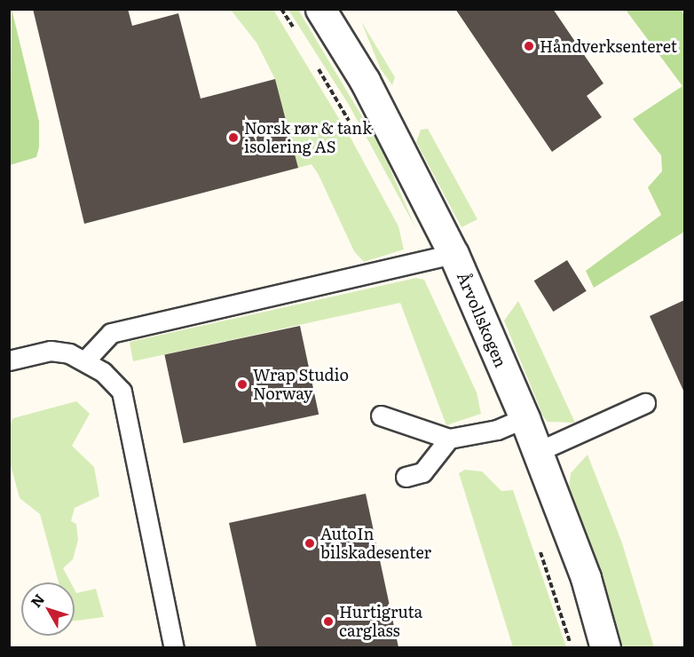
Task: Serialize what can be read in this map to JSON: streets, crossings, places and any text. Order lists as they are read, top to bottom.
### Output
{
  "streets": {
    "street": ["Årvollskogen"]
  },
  "places": [
    "Håndverksenteret",
    "Norsk rør & tank isolering AS",
    "Wrap Studio Norway",
    "AutoIn bilskadesenter",
    "Hurtigruta carglass"
  ],
  "north": "top left"
}
